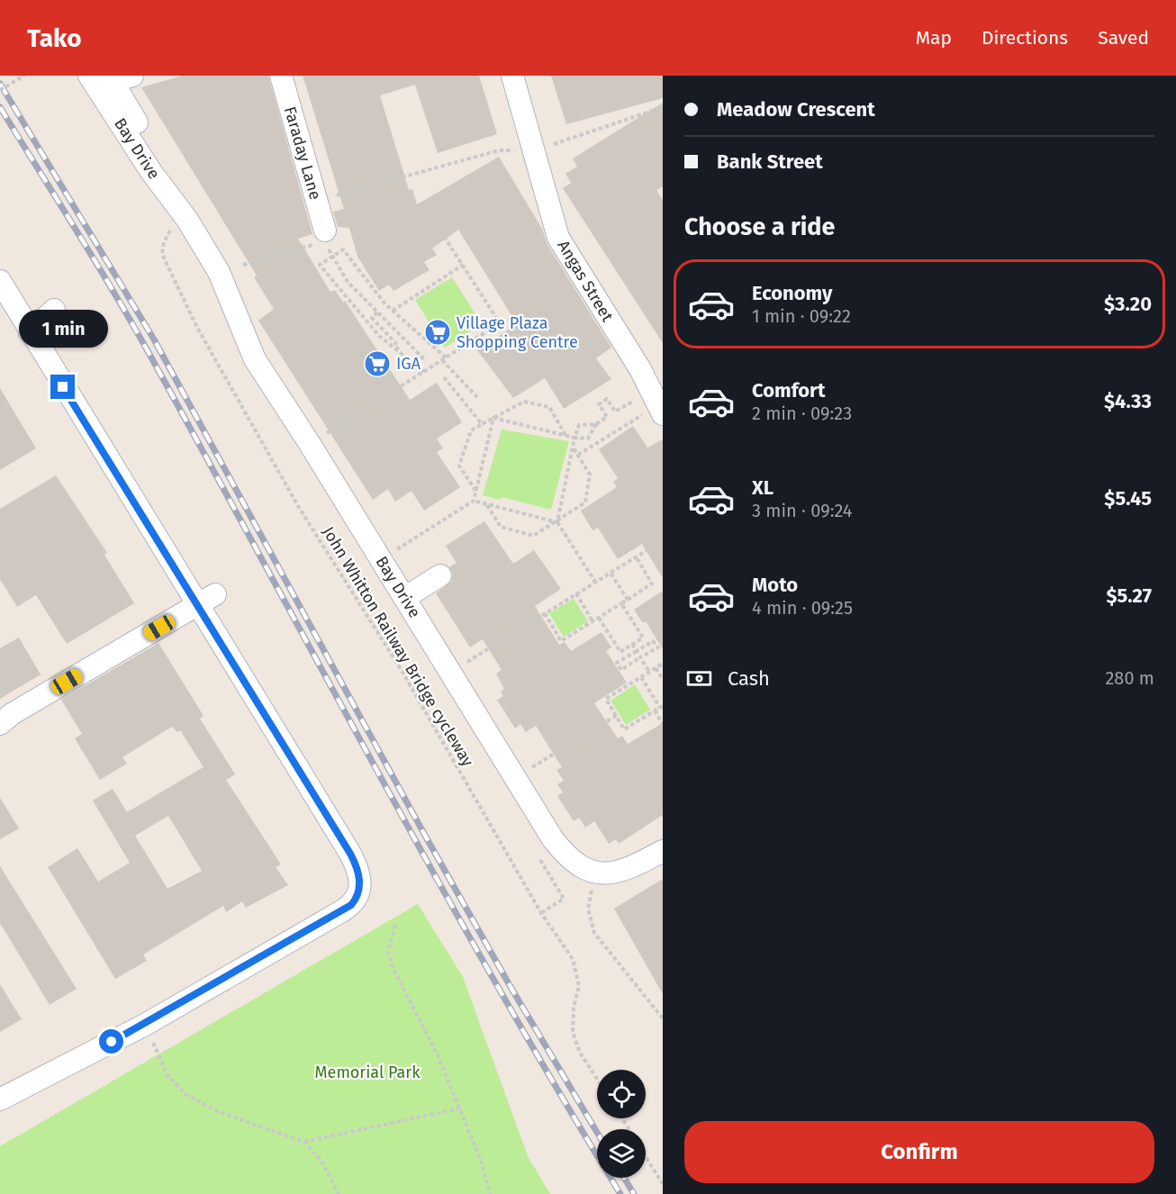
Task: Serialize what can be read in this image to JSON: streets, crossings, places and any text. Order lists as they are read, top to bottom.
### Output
{
  "streets": {
    "street": ["Bay Drive", "Faraday Lane", "Angas Street"],
    "path": ["John Whitton Railway Bridge cycleway"]
  },
  "crossings": [
    ["Bay Drive", "John Whitton Railway Bridge cycleway"]
  ],
  "parks": ["Memorial Park"],
  "places": {
    "supermarket": ["Village Plaza Shopping Centre", "IGA"]
  },
  "page": {
    "header": "Tako",
    "nav": ["Map", "Directions", "Saved"],
    "banner": ["Meadow Crescent", "Bank Street"],
    "heading": "Choose a ride",
    "list": [
      {
        "name": "Economy",
        "note": "1 min · 09:22",
        "value": "$3.20"
      },
      {
        "name": "Comfort",
        "note": "2 min · 09:23",
        "value": "$4.33"
      },
      {
        "name": "XL",
        "note": "3 min · 09:24",
        "value": "$5.45"
      },
      {
        "name": "Moto",
        "note": "4 min · 09:25",
        "value": "$5.27"
      }
    ],
    "bubble": "1 min",
    "pay": ["Cash", "280 m"],
    "buttons": "Confirm"
  }
}
